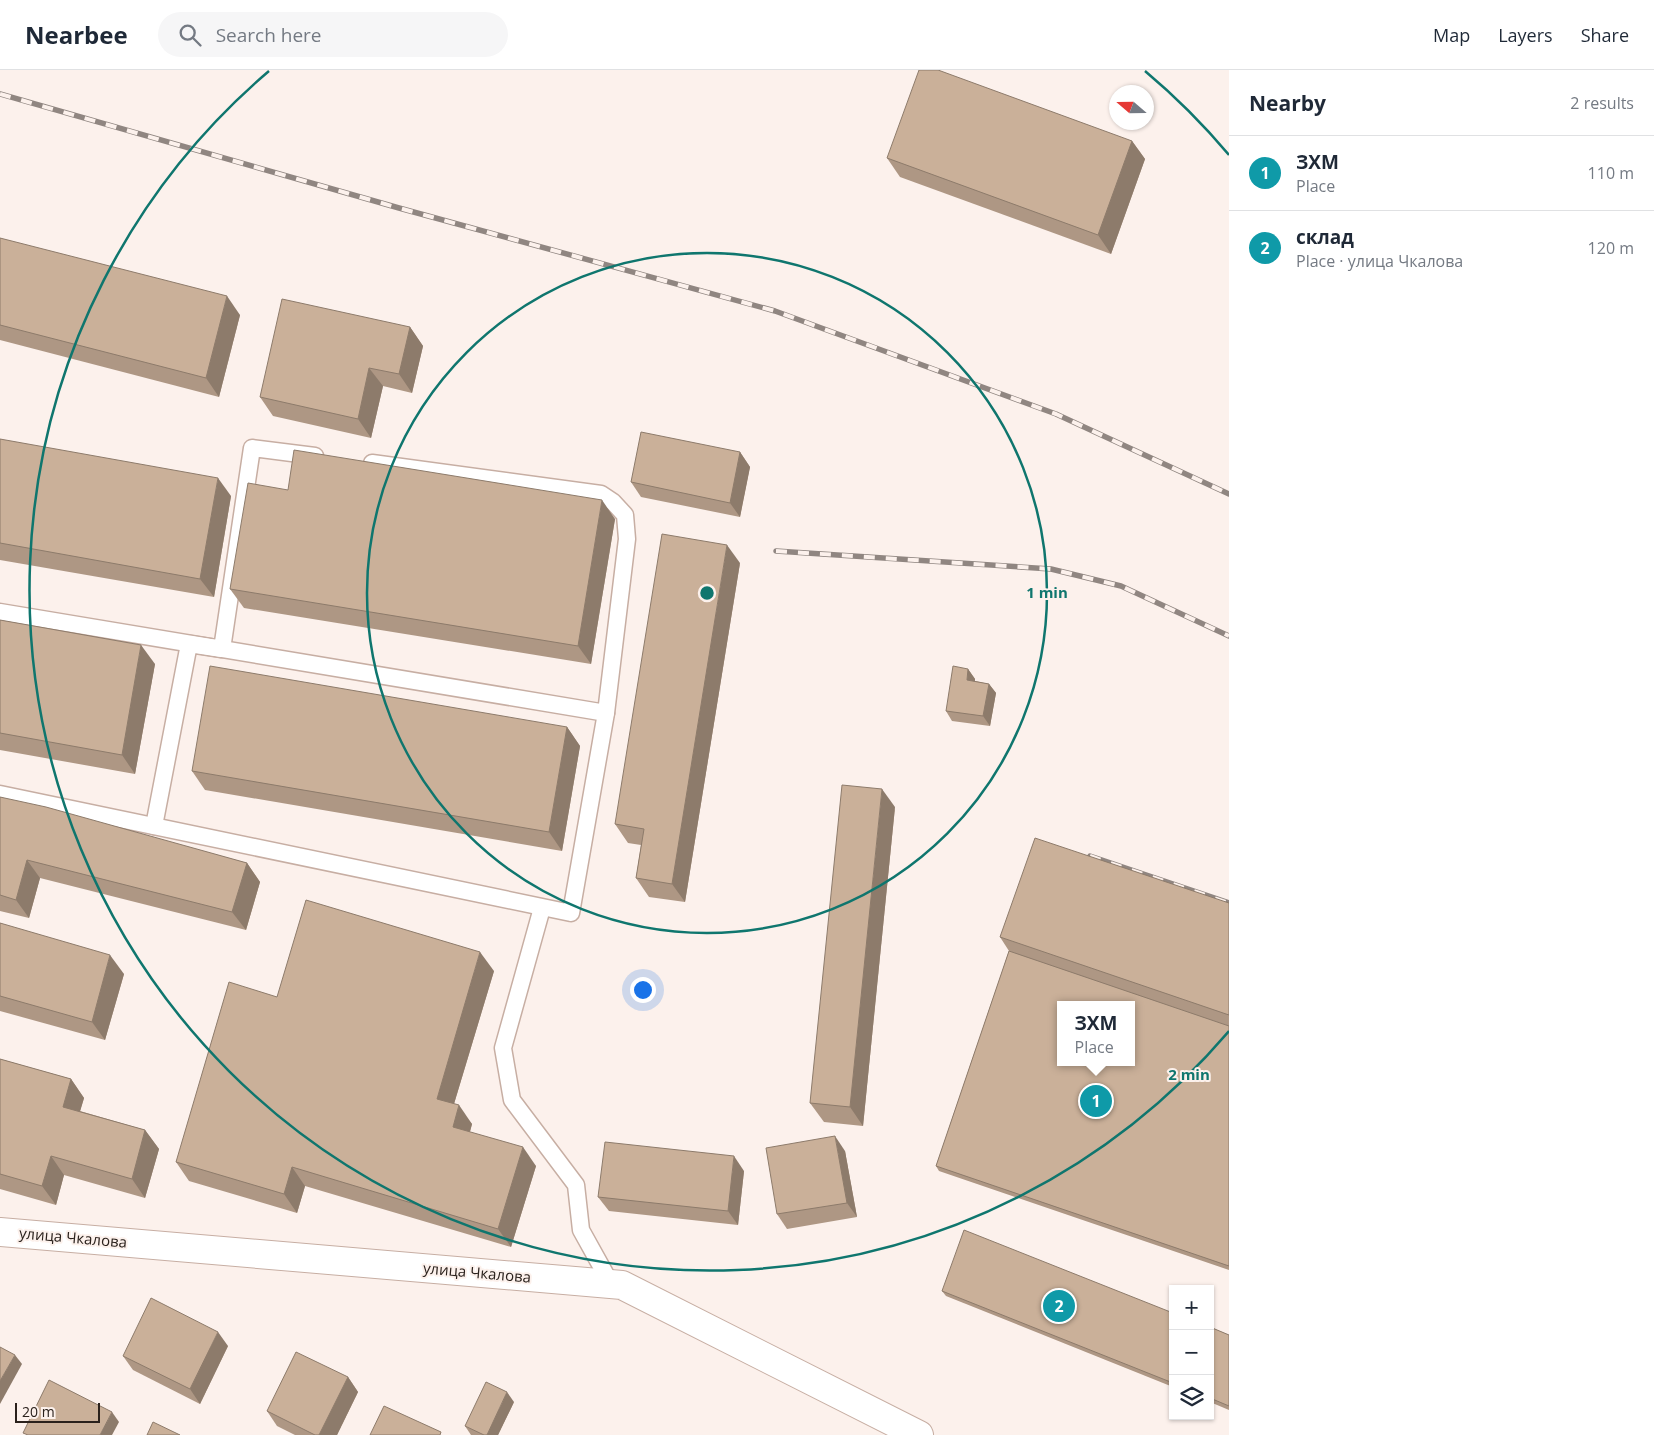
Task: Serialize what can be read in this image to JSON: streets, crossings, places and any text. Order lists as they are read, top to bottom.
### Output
{
  "streets": {
    "street": ["улица Чкалова"]
  },
  "scale_bar": "20 m",
  "north": "left",
  "page": {
    "header": "Nearbee",
    "search": "Search here",
    "nav": ["Map", "Layers", "Share"],
    "heading": ["Nearby", "2 results"],
    "list": [
      {
        "mark": "1",
        "name": "ЗХМ",
        "note": "Place",
        "value": "110 m"
      },
      {
        "mark": "2",
        "name": "склад",
        "note": "Place · улица Чкалова",
        "value": "120 m"
      }
    ],
    "popup": ["ЗХМ", "Place"],
    "pins": ["1", "2"],
    "map_buttons": ["+", "−"],
    "scale": "20 m"
  },
  "rings": ["1 min", "2 min"]
}
